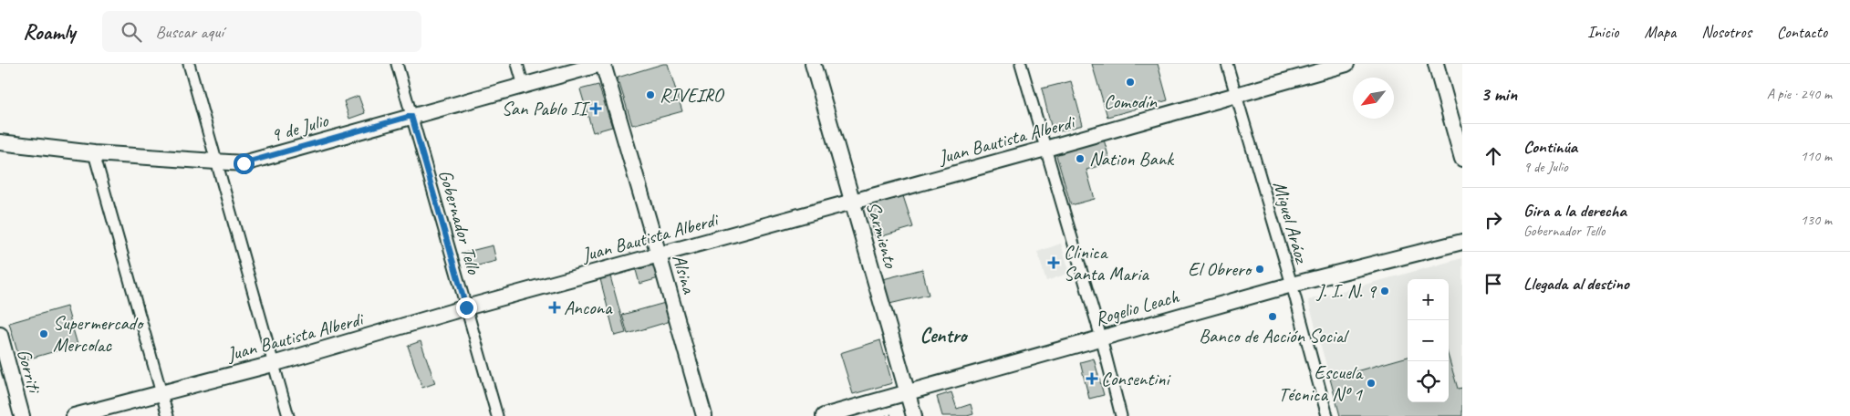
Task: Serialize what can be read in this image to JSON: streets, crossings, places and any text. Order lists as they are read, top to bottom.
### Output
{
  "streets": {
    "main road": [
      "9 de Julio",
      "Juan Bautista Alberdi",
      "Sarmiento",
      "Alsina",
      "Rogelio Leach",
      "Gorriti"
    ],
    "street": ["Gobernador Tello", "Miguel Aráoz"]
  },
  "crossings": [
    ["9 de Julio", "Gobernador Tello"],
    ["9 de Julio", "Alsina"],
    ["Juan Bautista Alberdi", "Gobernador Tello"],
    ["Juan Bautista Alberdi", "Miguel Aráoz"],
    ["Juan Bautista Alberdi", "Sarmiento"],
    ["Juan Bautista Alberdi", "Alsina"],
    ["Miguel Aráoz", "Rogelio Leach"],
    ["Sarmiento", "Rogelio Leach"]
  ],
  "districts": ["Centro"],
  "places": {
    "other": [
      "Comodín",
      "RIVEIRO",
      "Nation Bank",
      "El Obrero",
      "J. I. N. 9",
      "Banco de Acción Social",
      "Supermercado Mercolac",
      "Escuela Técnica Nº 1"
    ],
    "health": [
      "San Pablo II",
      "Clinica Santa Maria",
      "Ancona",
      "Consentini"
    ]
  },
  "north": "bottom left",
  "page": {
    "header": "Roamly",
    "search": "Buscar aquí",
    "nav": [
      "Inicio",
      "Mapa",
      "Nosotros",
      "Contacto"
    ],
    "heading": ["3 min", "A pie · 240 m"],
    "list": [
      ["Continúa", "9 de Julio", "110 m"],
      ["Gira a la derecha", "Gobernador Tello", "130 m"],
      "Llegada al destino"
    ],
    "map_buttons": ["+", "−"]
  }
}
